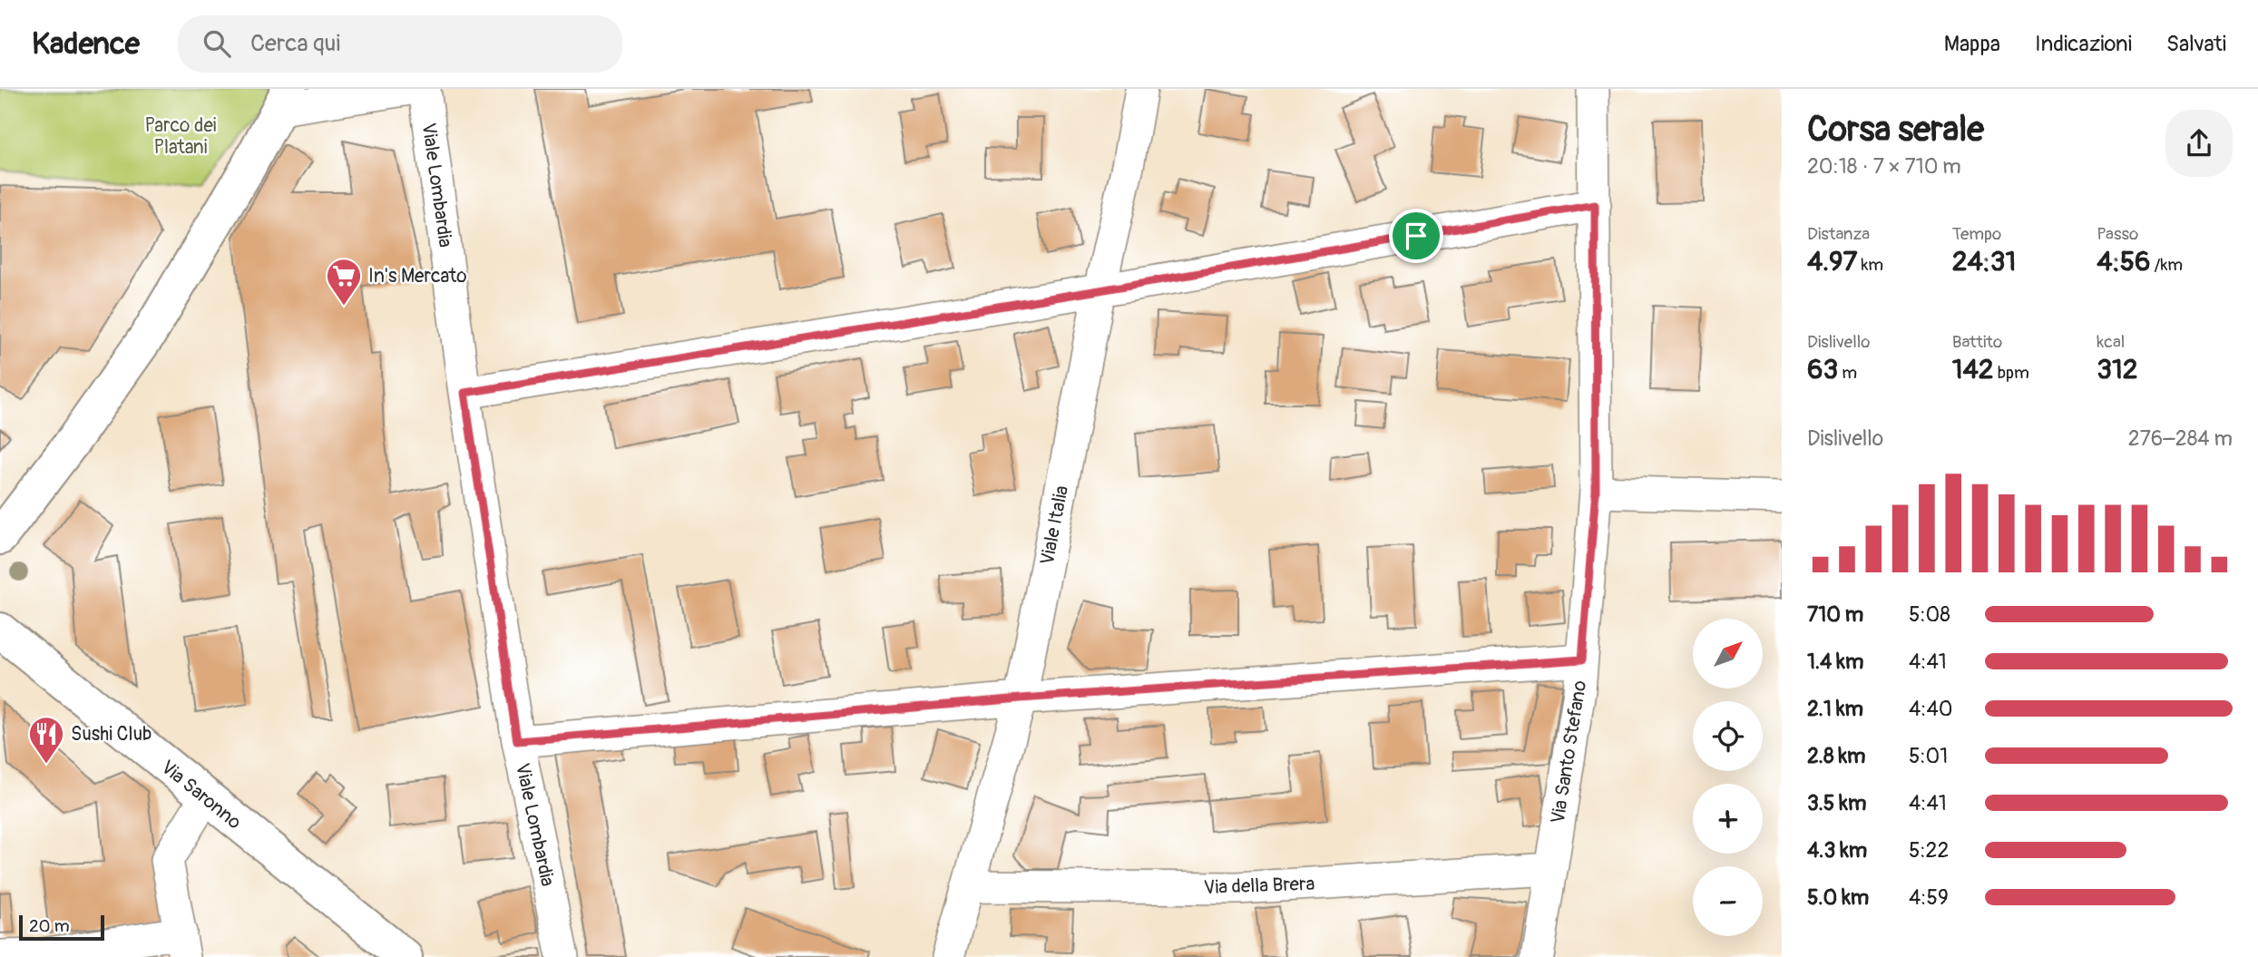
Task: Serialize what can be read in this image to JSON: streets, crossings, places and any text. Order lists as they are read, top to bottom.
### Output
{
  "streets": {
    "main road": ["Via Saronno"],
    "street": [
      "Viale Lombardia",
      "Viale Italia",
      "Via Santo Stefano",
      "Via della Brera"
    ]
  },
  "crossings": [
    ["Viale Italia", "Via della Brera"],
    ["Via Santo Stefano", "Via della Brera"]
  ],
  "parks": ["Parco dei Platani"],
  "places": {
    "supermarket": ["In's Mercato"],
    "restaurant": ["Sushi Club"]
  },
  "scale_bar": "20 m",
  "north": "top right",
  "page": {
    "header": "Kadence",
    "search": "Cerca qui",
    "nav": ["Mappa", "Indicazioni", "Salvati"],
    "heading": ["Corsa serale", "20:18 · 7 × 710 m"],
    "stats": [
      ["Distanza", "4.97 km"],
      ["Tempo", "24:31"],
      ["Passo", "4:56 /km"],
      ["Dislivello", "63 m"],
      ["Battito", "142 bpm"],
      ["kcal", "312"]
    ],
    "chart": ["Dislivello", "276–284 m"],
    "list": [
      {
        "name": "710 m",
        "note": "5:08"
      },
      {
        "name": "1.4 km",
        "note": "4:41"
      },
      {
        "name": "2.1 km",
        "note": "4:40"
      },
      {
        "name": "2.8 km",
        "note": "5:01"
      },
      {
        "name": "3.5 km",
        "note": "4:41"
      },
      {
        "name": "4.3 km",
        "note": "5:22"
      },
      {
        "name": "5.0 km",
        "note": "4:59"
      }
    ],
    "map_buttons": ["+", "−"],
    "scale": "20 m"
  }
}
